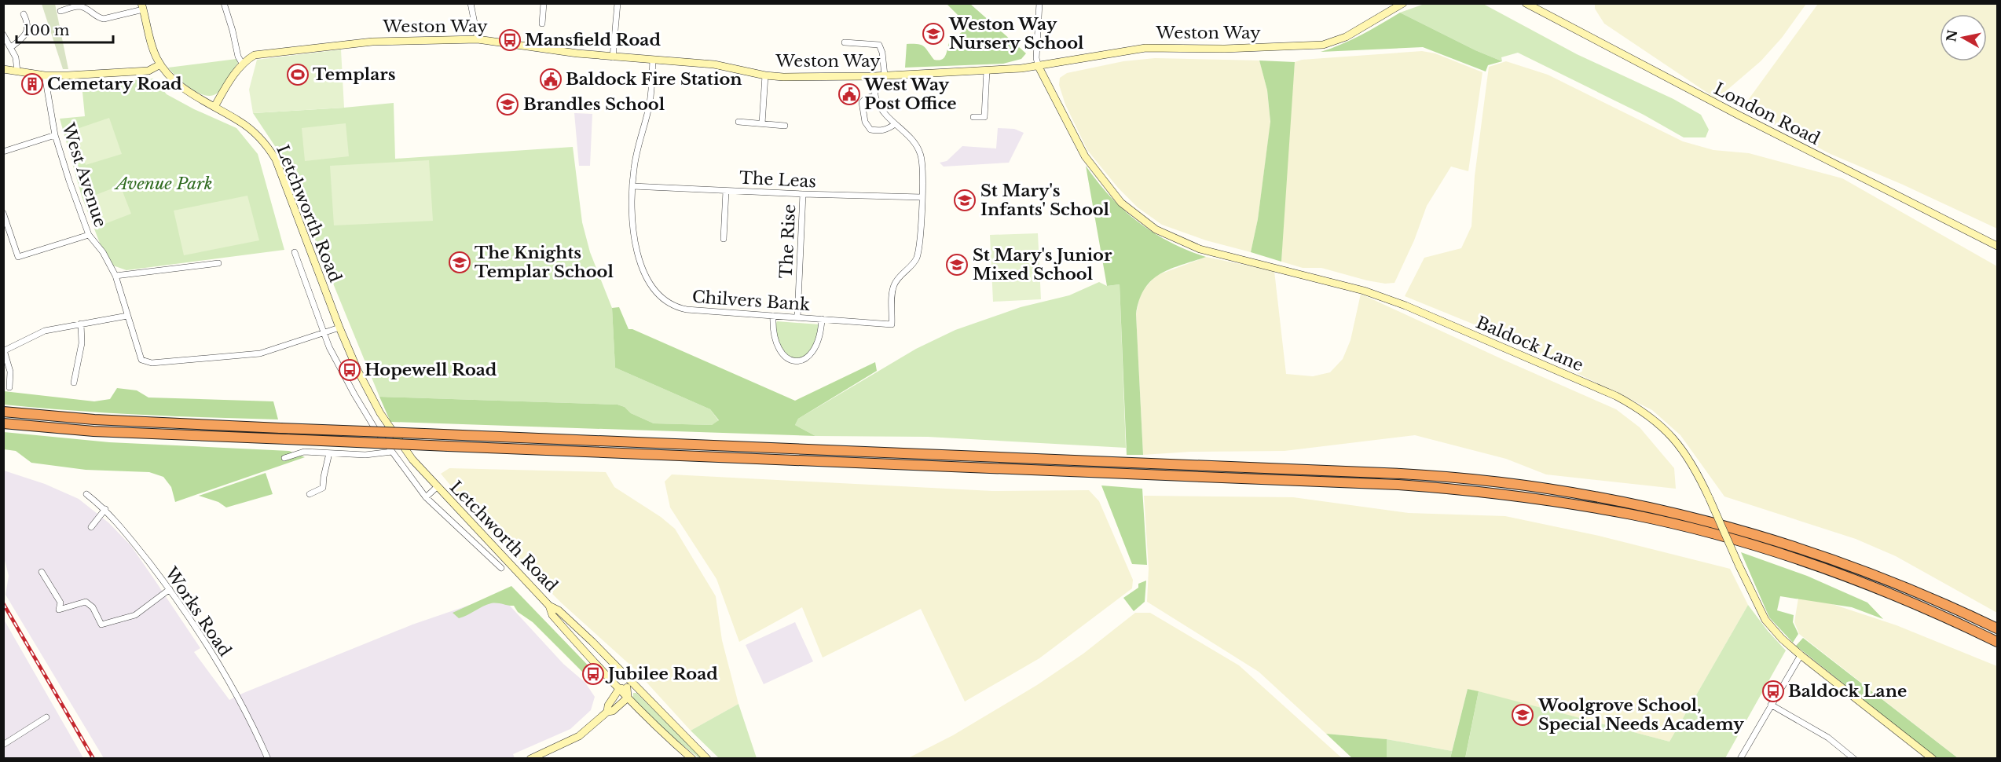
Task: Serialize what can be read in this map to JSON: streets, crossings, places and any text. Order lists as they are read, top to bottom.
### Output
{
  "streets": {
    "street": [
      "Weston Way",
      "London Road",
      "West Avenue",
      "The Leas",
      "Letchworth Road",
      "The Rise",
      "Chilvers Bank",
      "Baldock Lane",
      "Works Road"
    ]
  },
  "crossings": [
    ["Weston Way", "Letchworth Road"],
    ["Weston Way", "Chilvers Bank"],
    ["Weston Way", "Baldock Lane"],
    ["The Leas", "The Rise"],
    ["The Leas", "Chilvers Bank"],
    ["The Rise", "Chilvers Bank"]
  ],
  "parks": ["Avenue Park"],
  "places": {
    "school or university": [
      "Weston Way Nursery School",
      "Brandles School",
      "St Mary's Infants' School",
      "The Knights Templar School",
      "St Mary's Junior Mixed School",
      "Woolgrove School, Special Needs Academy"
    ],
    "bus stop": [
      "Mansfield Road",
      "Hopewell Road",
      "Jubilee Road",
      "Baldock Lane"
    ],
    "sports": ["Templars"],
    "public building": ["Baldock Fire Station", "West Way Post Office"],
    "building": ["Cemetary Road"]
  },
  "scale_bar": "100 m",
  "north": "left"
}
